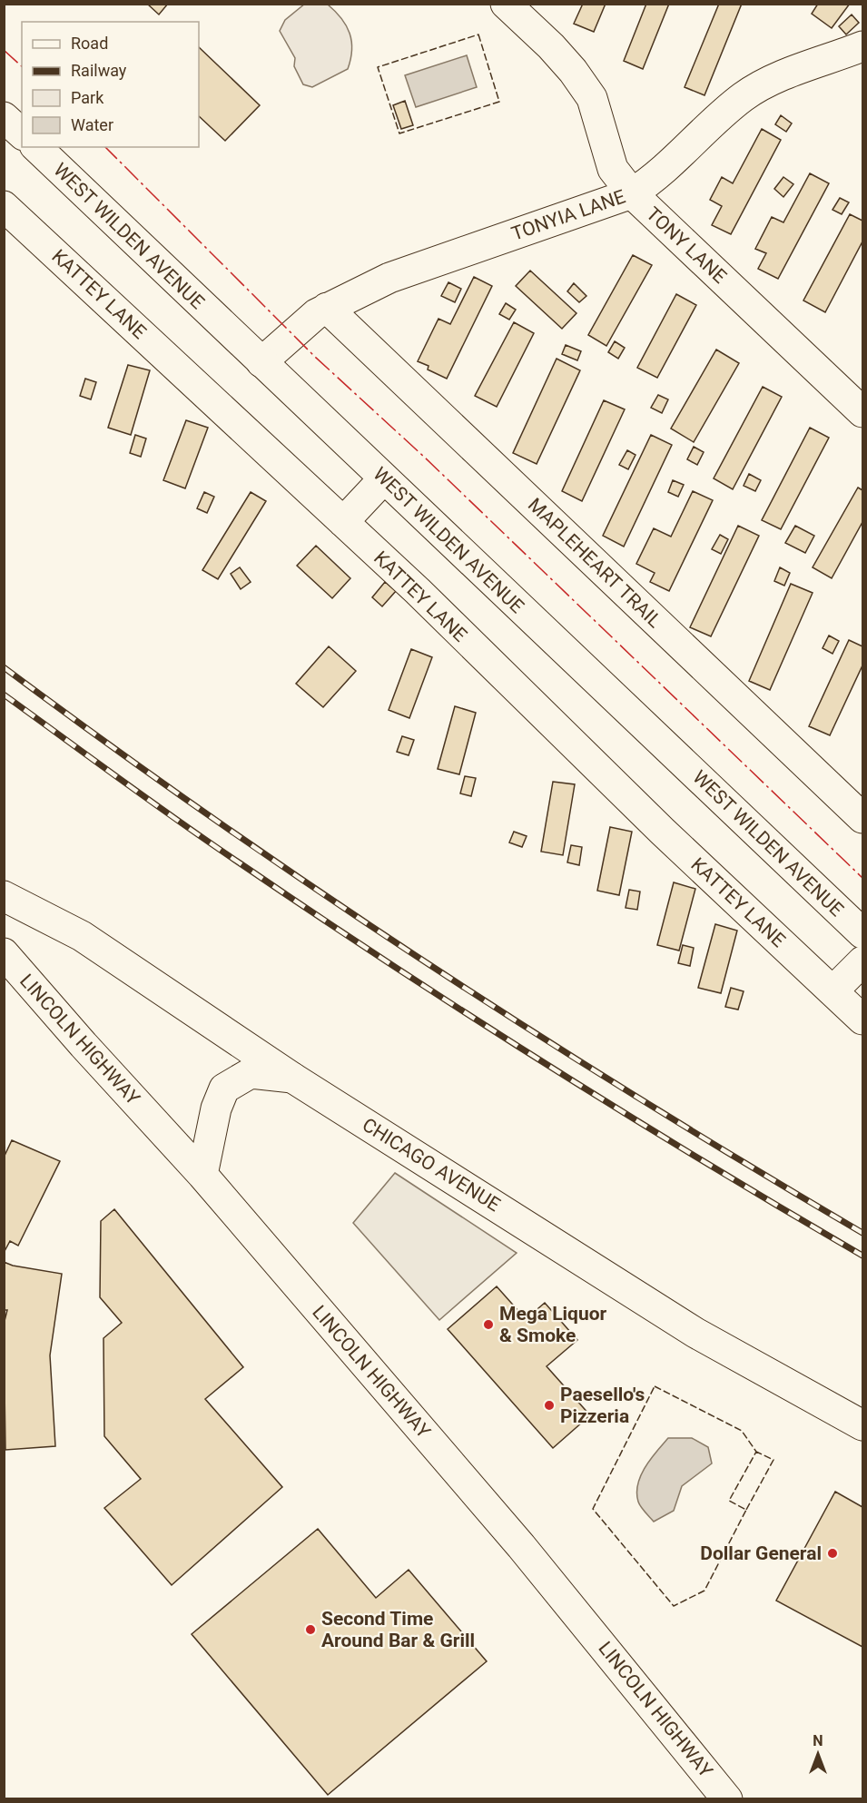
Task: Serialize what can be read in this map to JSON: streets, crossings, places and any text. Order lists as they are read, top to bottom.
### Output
{
  "streets": {
    "main road": [
      "TONYIA LANE",
      "WEST WILDEN AVENUE",
      "TONY LANE",
      "KATTEY LANE",
      "MAPLEHEART TRAIL",
      "LINCOLN HIGHWAY",
      "CHICAGO AVENUE"
    ]
  },
  "crossings": [
    ["TONYIA LANE", "WEST WILDEN AVENUE"],
    ["TONYIA LANE", "TONY LANE"],
    ["TONYIA LANE", "MAPLEHEART TRAIL"]
  ],
  "places": [
    "Mega Liquor & Smoke",
    "Paesello's Pizzeria",
    "Dollar General",
    "Second Time Around Bar & Grill"
  ],
  "legend": [
    "Road",
    "Railway",
    "Park",
    "Water"
  ],
  "north": "top"
}
